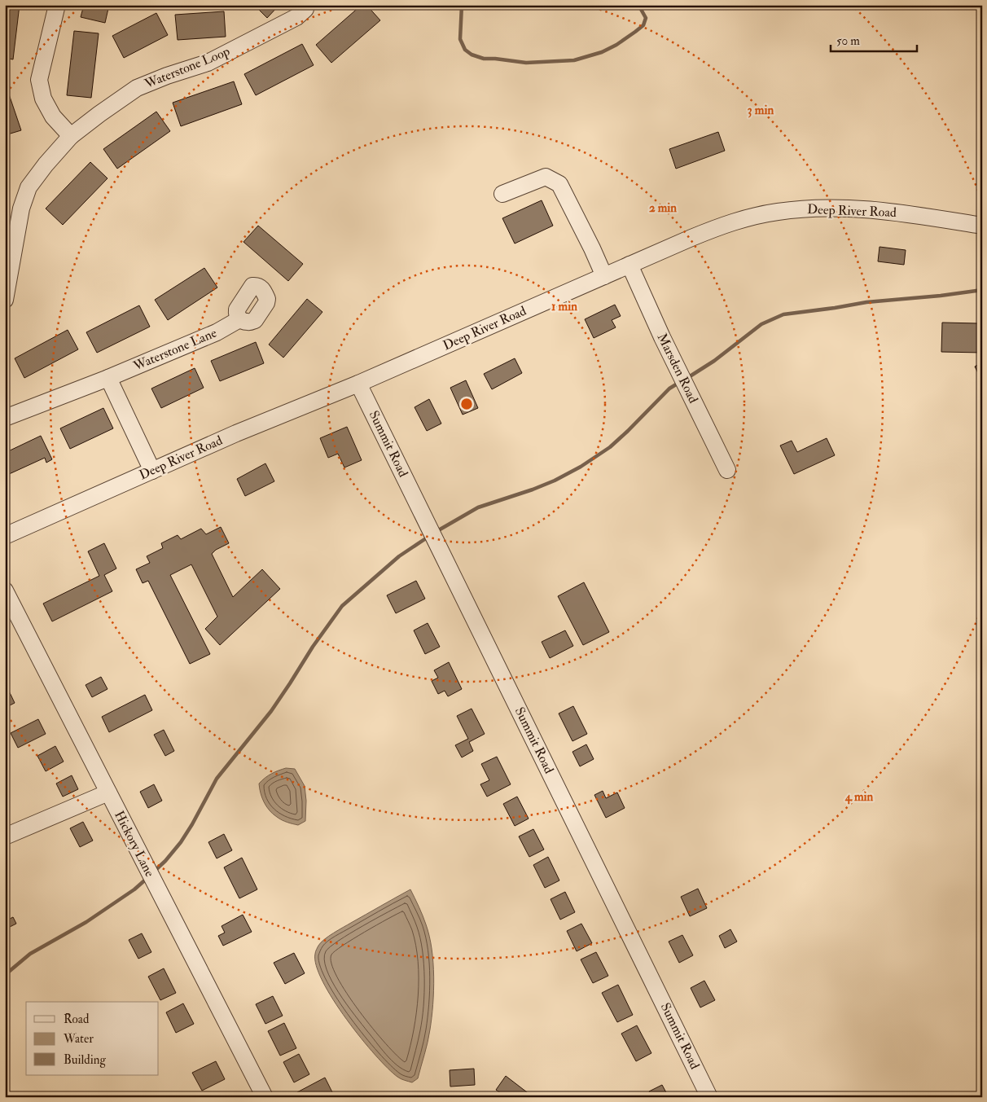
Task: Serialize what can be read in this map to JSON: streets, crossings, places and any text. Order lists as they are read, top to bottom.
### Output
{
  "streets": {
    "street": [
      "Waterstone Loop",
      "Deep River Road",
      "Waterstone Lane",
      "Marsden Road",
      "Summit Road",
      "Hickory Lane"
    ]
  },
  "crossings": [
    ["Deep River Road", "Marsden Road"],
    ["Deep River Road", "Summit Road"]
  ],
  "legend": ["Road", "Water", "Building"],
  "scale_bar": "50 m",
  "rings": [
    "3 min",
    "2 min",
    "1 min",
    "4 min"
  ]
}
